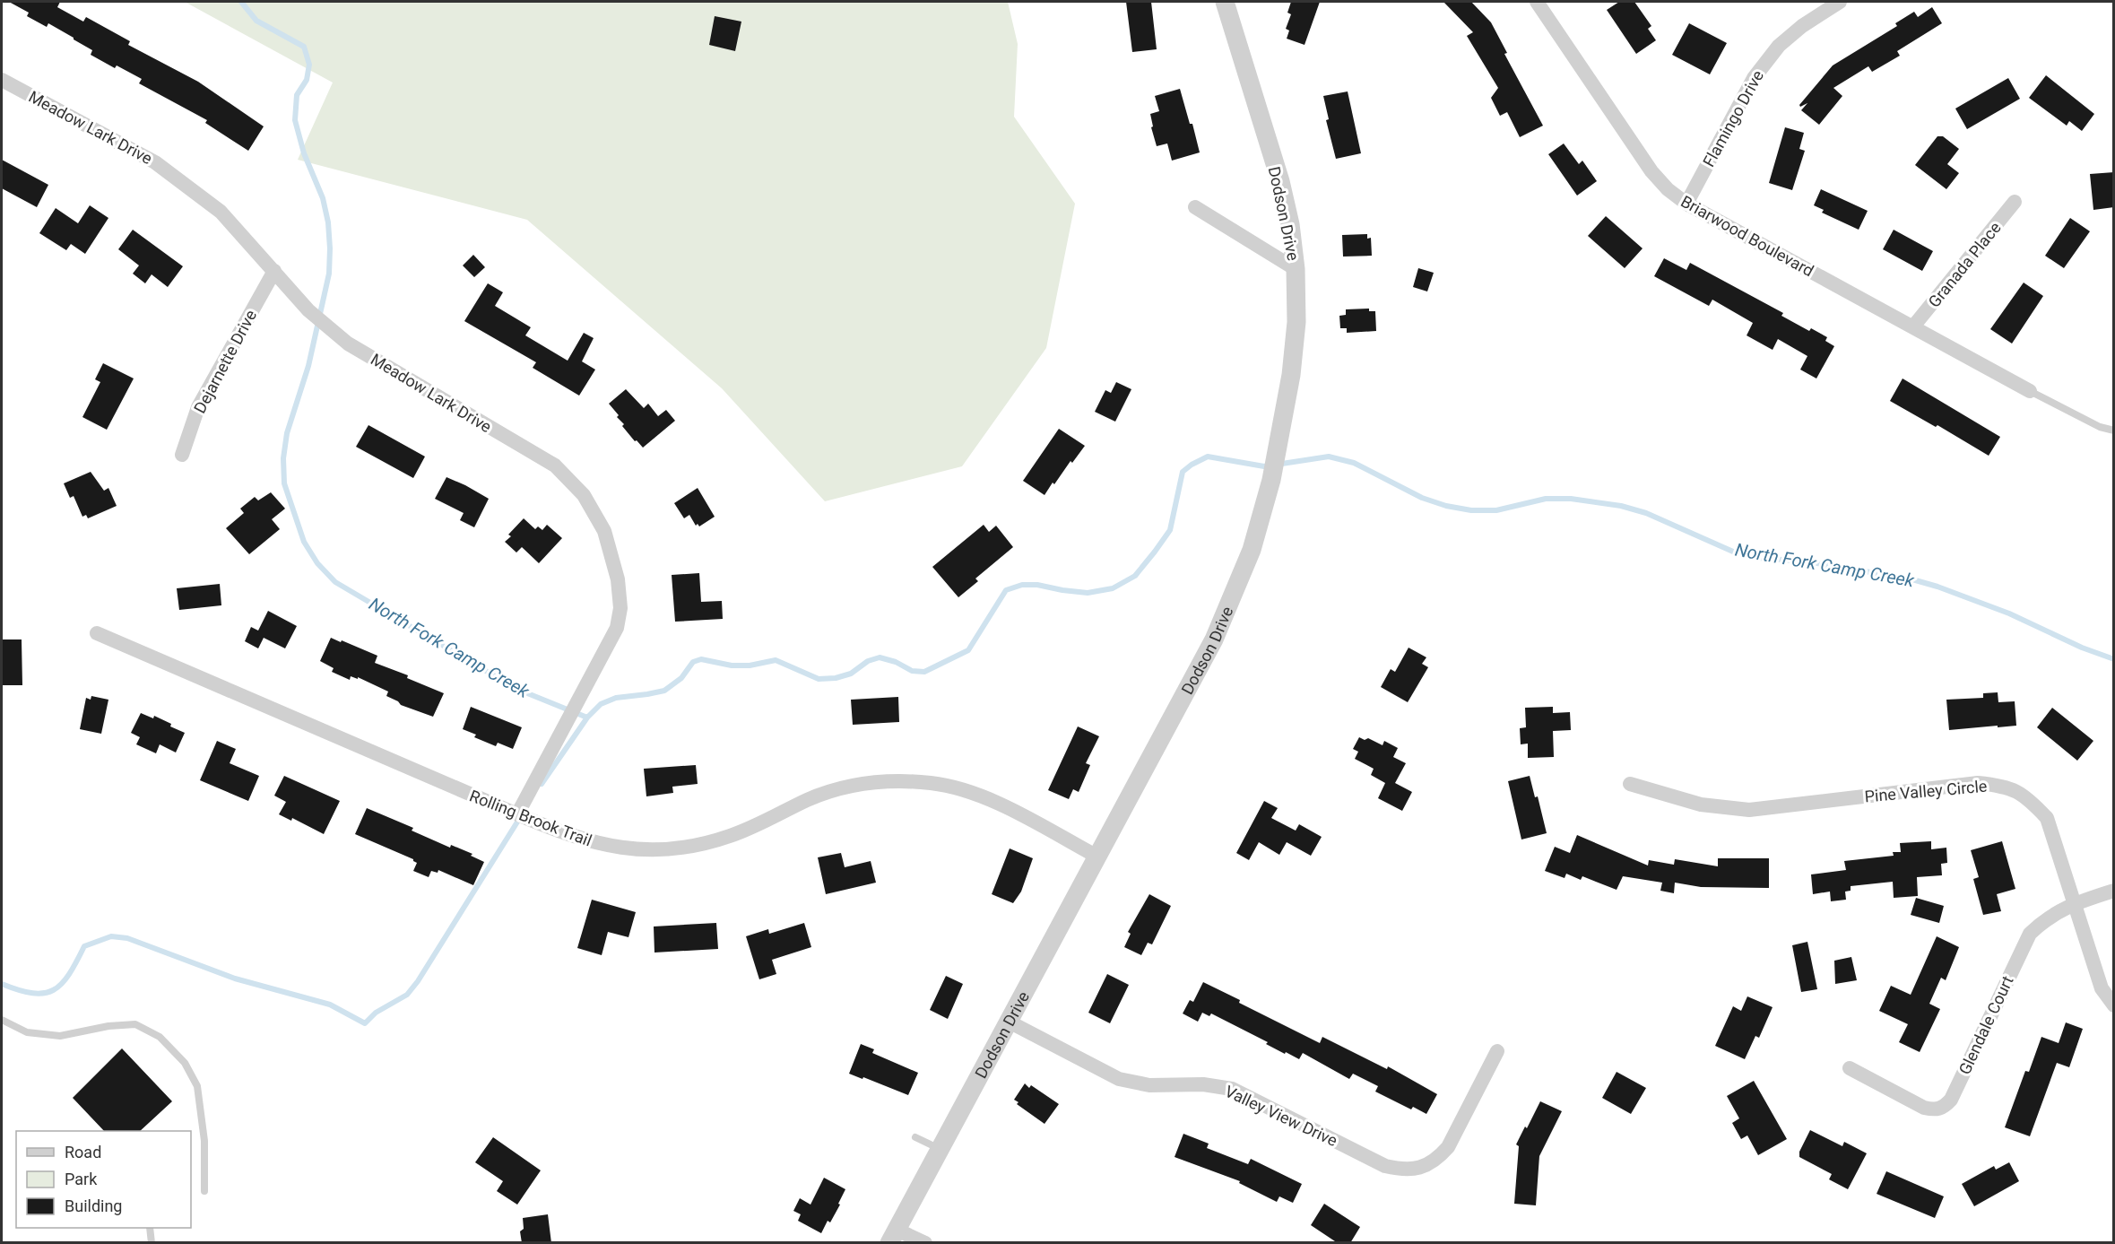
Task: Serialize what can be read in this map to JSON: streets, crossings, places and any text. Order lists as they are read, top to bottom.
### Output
{
  "streets": {
    "street": [
      "Flamingo Drive",
      "Meadow Lark Drive",
      "Dodson Drive",
      "Briarwood Boulevard",
      "Granada Place",
      "Dejarnette Drive",
      "Pine Valley Circle",
      "Rolling Brook Trail",
      "Glendale Court",
      "Valley View Drive"
    ]
  },
  "crossings": [
    ["Flamingo Drive", "Briarwood Boulevard"],
    ["Meadow Lark Drive", "Dejarnette Drive"],
    ["Meadow Lark Drive", "Rolling Brook Trail"],
    ["Dodson Drive", "Rolling Brook Trail"],
    ["Dodson Drive", "Valley View Drive"],
    ["Briarwood Boulevard", "Granada Place"],
    ["Pine Valley Circle", "Glendale Court"]
  ],
  "water": ["North Fork Camp Creek"],
  "legend": ["Road", "Park", "Building"]
}
